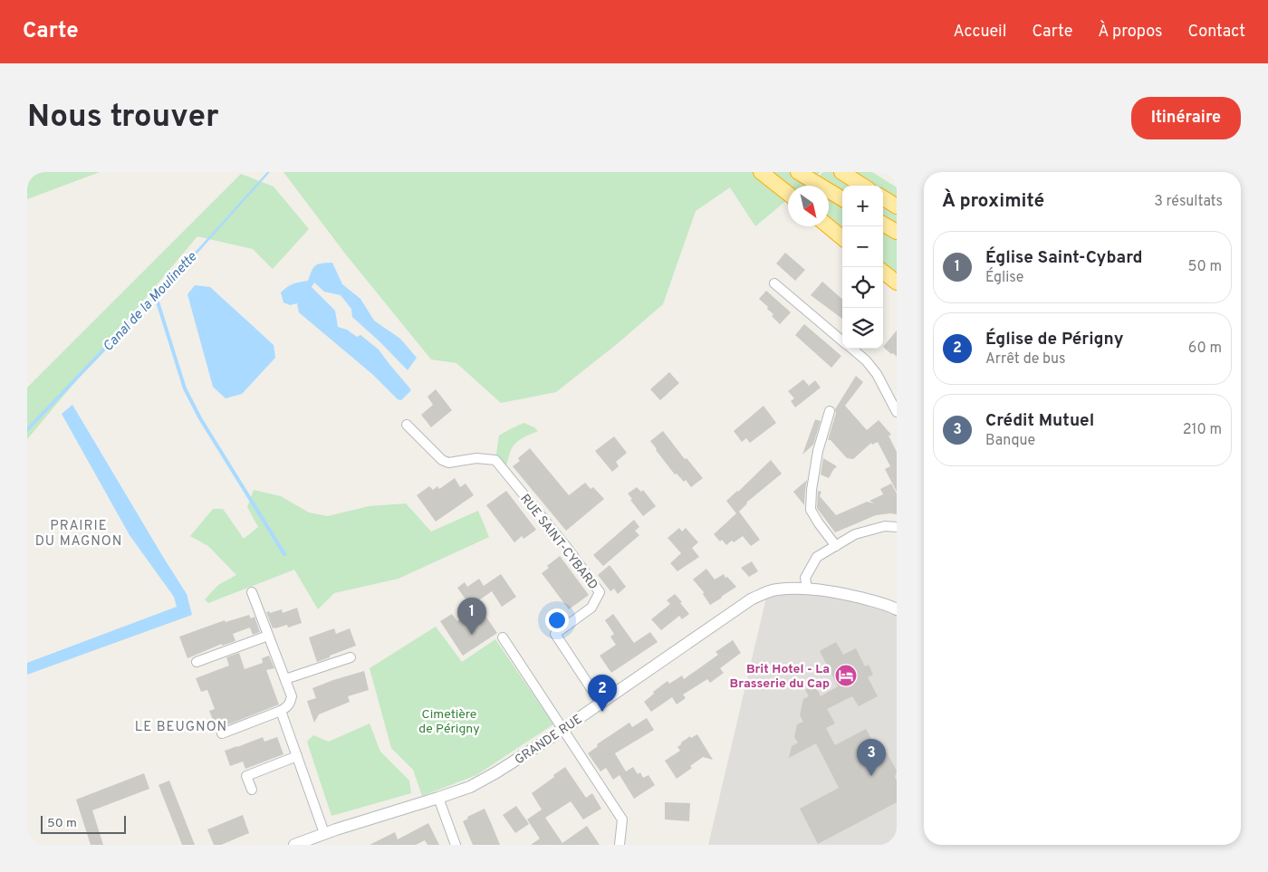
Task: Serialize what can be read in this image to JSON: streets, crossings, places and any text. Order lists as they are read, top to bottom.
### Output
{
  "streets": {
    "street": ["RUE SAINT-CYBARD", "GRANDE RUE"]
  },
  "crossings": [
    ["RUE SAINT-CYBARD", "GRANDE RUE"]
  ],
  "districts": ["PRAIRIE DU MAGNON", "LE BEUGNON"],
  "water": ["Canal de la Moulinette"],
  "parks": ["Cimetière de Périgny"],
  "places": {
    "hotel": ["Brit Hotel - La Brasserie du Cap"]
  },
  "scale_bar": "50 m",
  "north": "bottom right",
  "page": {
    "header": "Carte",
    "nav": [
      "Accueil",
      "Carte",
      "À propos",
      "Contact"
    ],
    "buttons": "Itinéraire",
    "title": "Nous trouver",
    "heading": ["À proximité", "3 résultats"],
    "map_buttons": ["+", "−"],
    "list": [
      {
        "mark": "1",
        "name": "Église Saint-Cybard",
        "note": "Église",
        "value": "50 m"
      },
      {
        "mark": "2",
        "name": "Église de Périgny",
        "note": "Arrêt de bus",
        "value": "60 m"
      },
      {
        "mark": "3",
        "name": "Crédit Mutuel",
        "note": "Banque",
        "value": "210 m"
      }
    ],
    "pins": ["1", "2", "3"],
    "scale": "50 m"
  }
}
